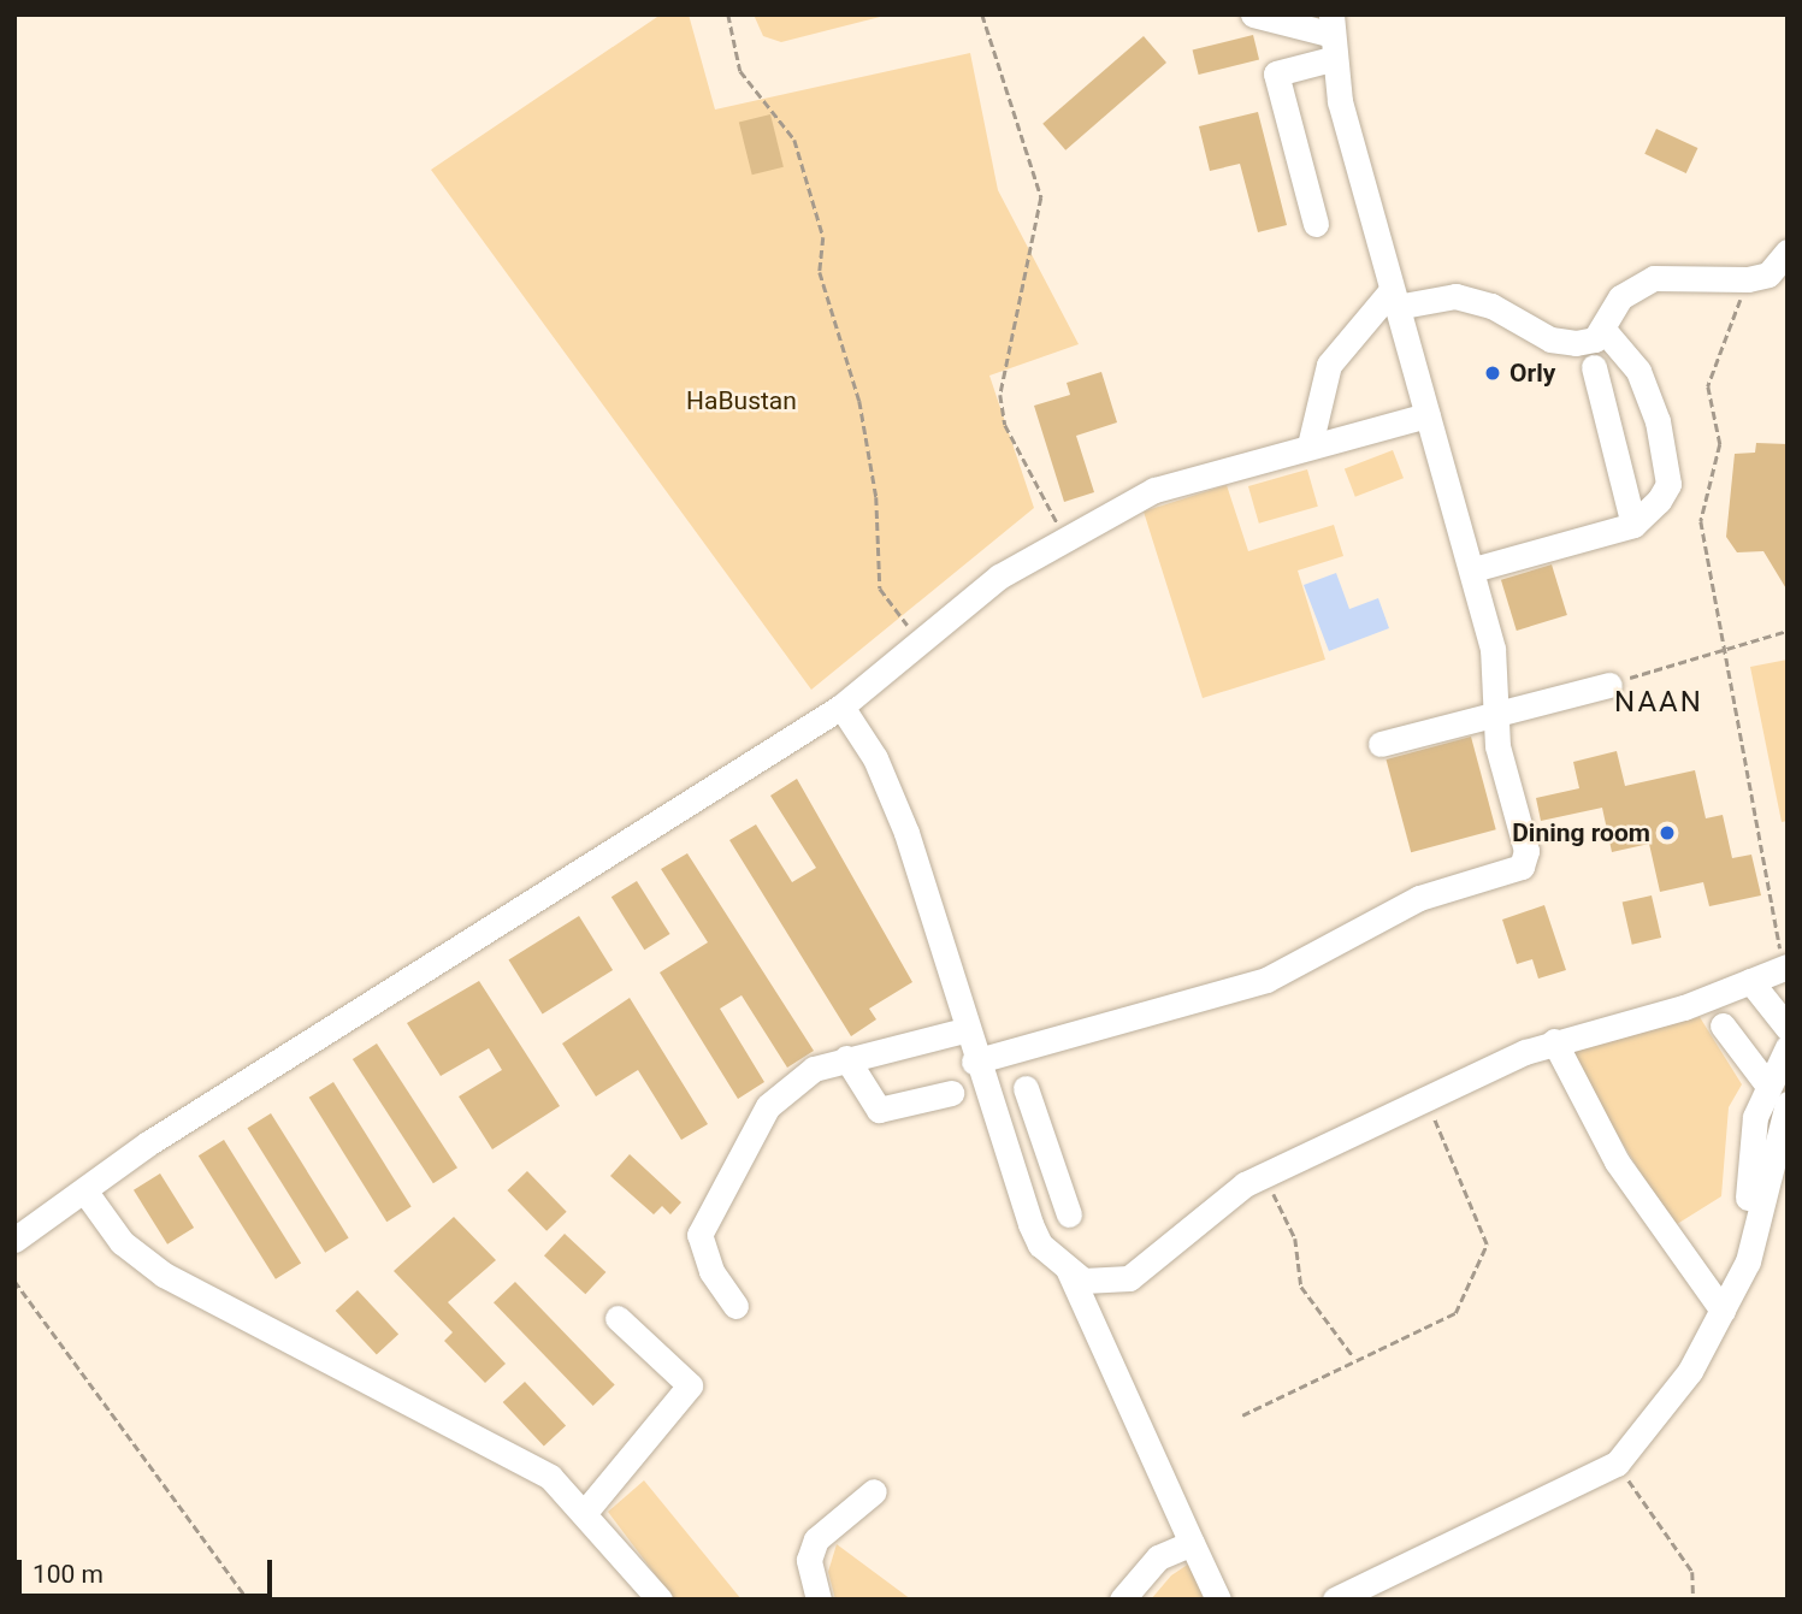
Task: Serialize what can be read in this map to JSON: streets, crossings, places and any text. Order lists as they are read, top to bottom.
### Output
{
  "districts": ["NAAN"],
  "parks": ["HaBustan"],
  "places": ["Orly", "Dining room"],
  "scale_bar": "100 m"
}
